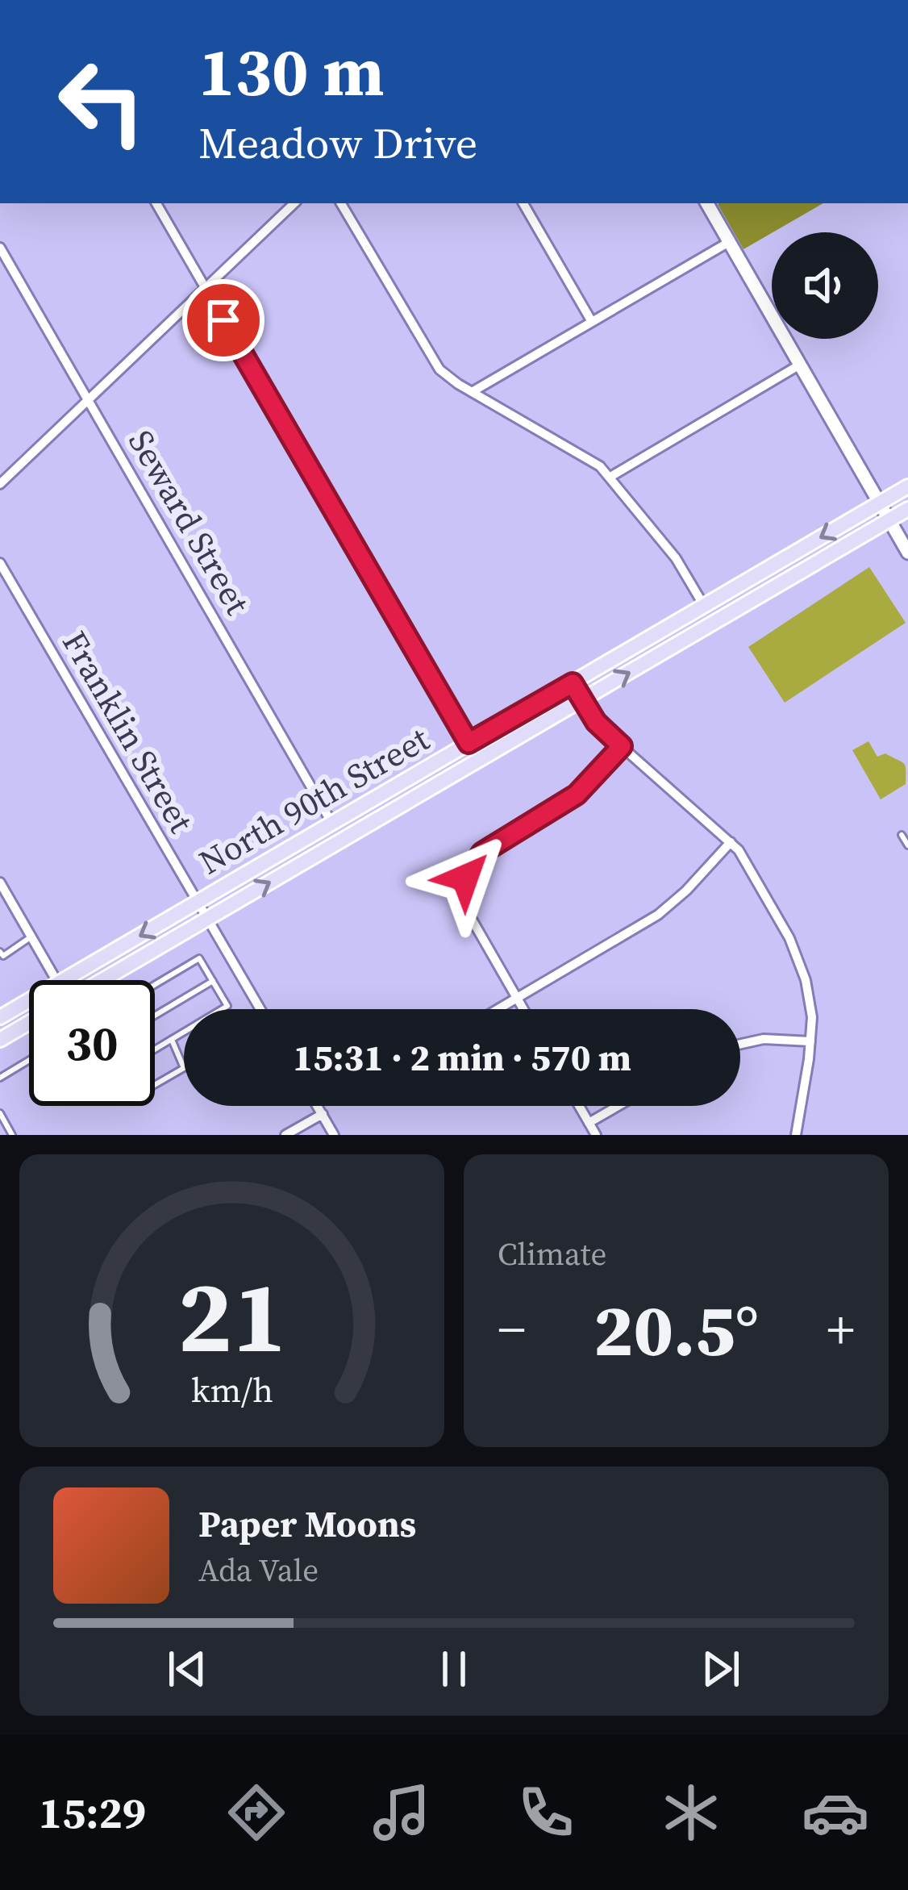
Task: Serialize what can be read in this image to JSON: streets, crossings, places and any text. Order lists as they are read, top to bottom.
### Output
{
  "streets": {
    "main road": ["North 90th Street"],
    "street": ["Seward Street", "Franklin Street"]
  },
  "crossings": [
    ["Seward Street", "North 90th Street"],
    ["Franklin Street", "North 90th Street"]
  ],
  "page": {
    "turn": ["130 m", "Meadow Drive"],
    "limit": "30",
    "trip": "15:31 · 2 min · 570 m",
    "tile": "Climate",
    "heat": ["−", "20.5°", "+"],
    "song": ["Paper Moons", "Ada Vale"],
    "tabs": "15:29",
    "gauge": ["21", "km/h"]
  }
}
